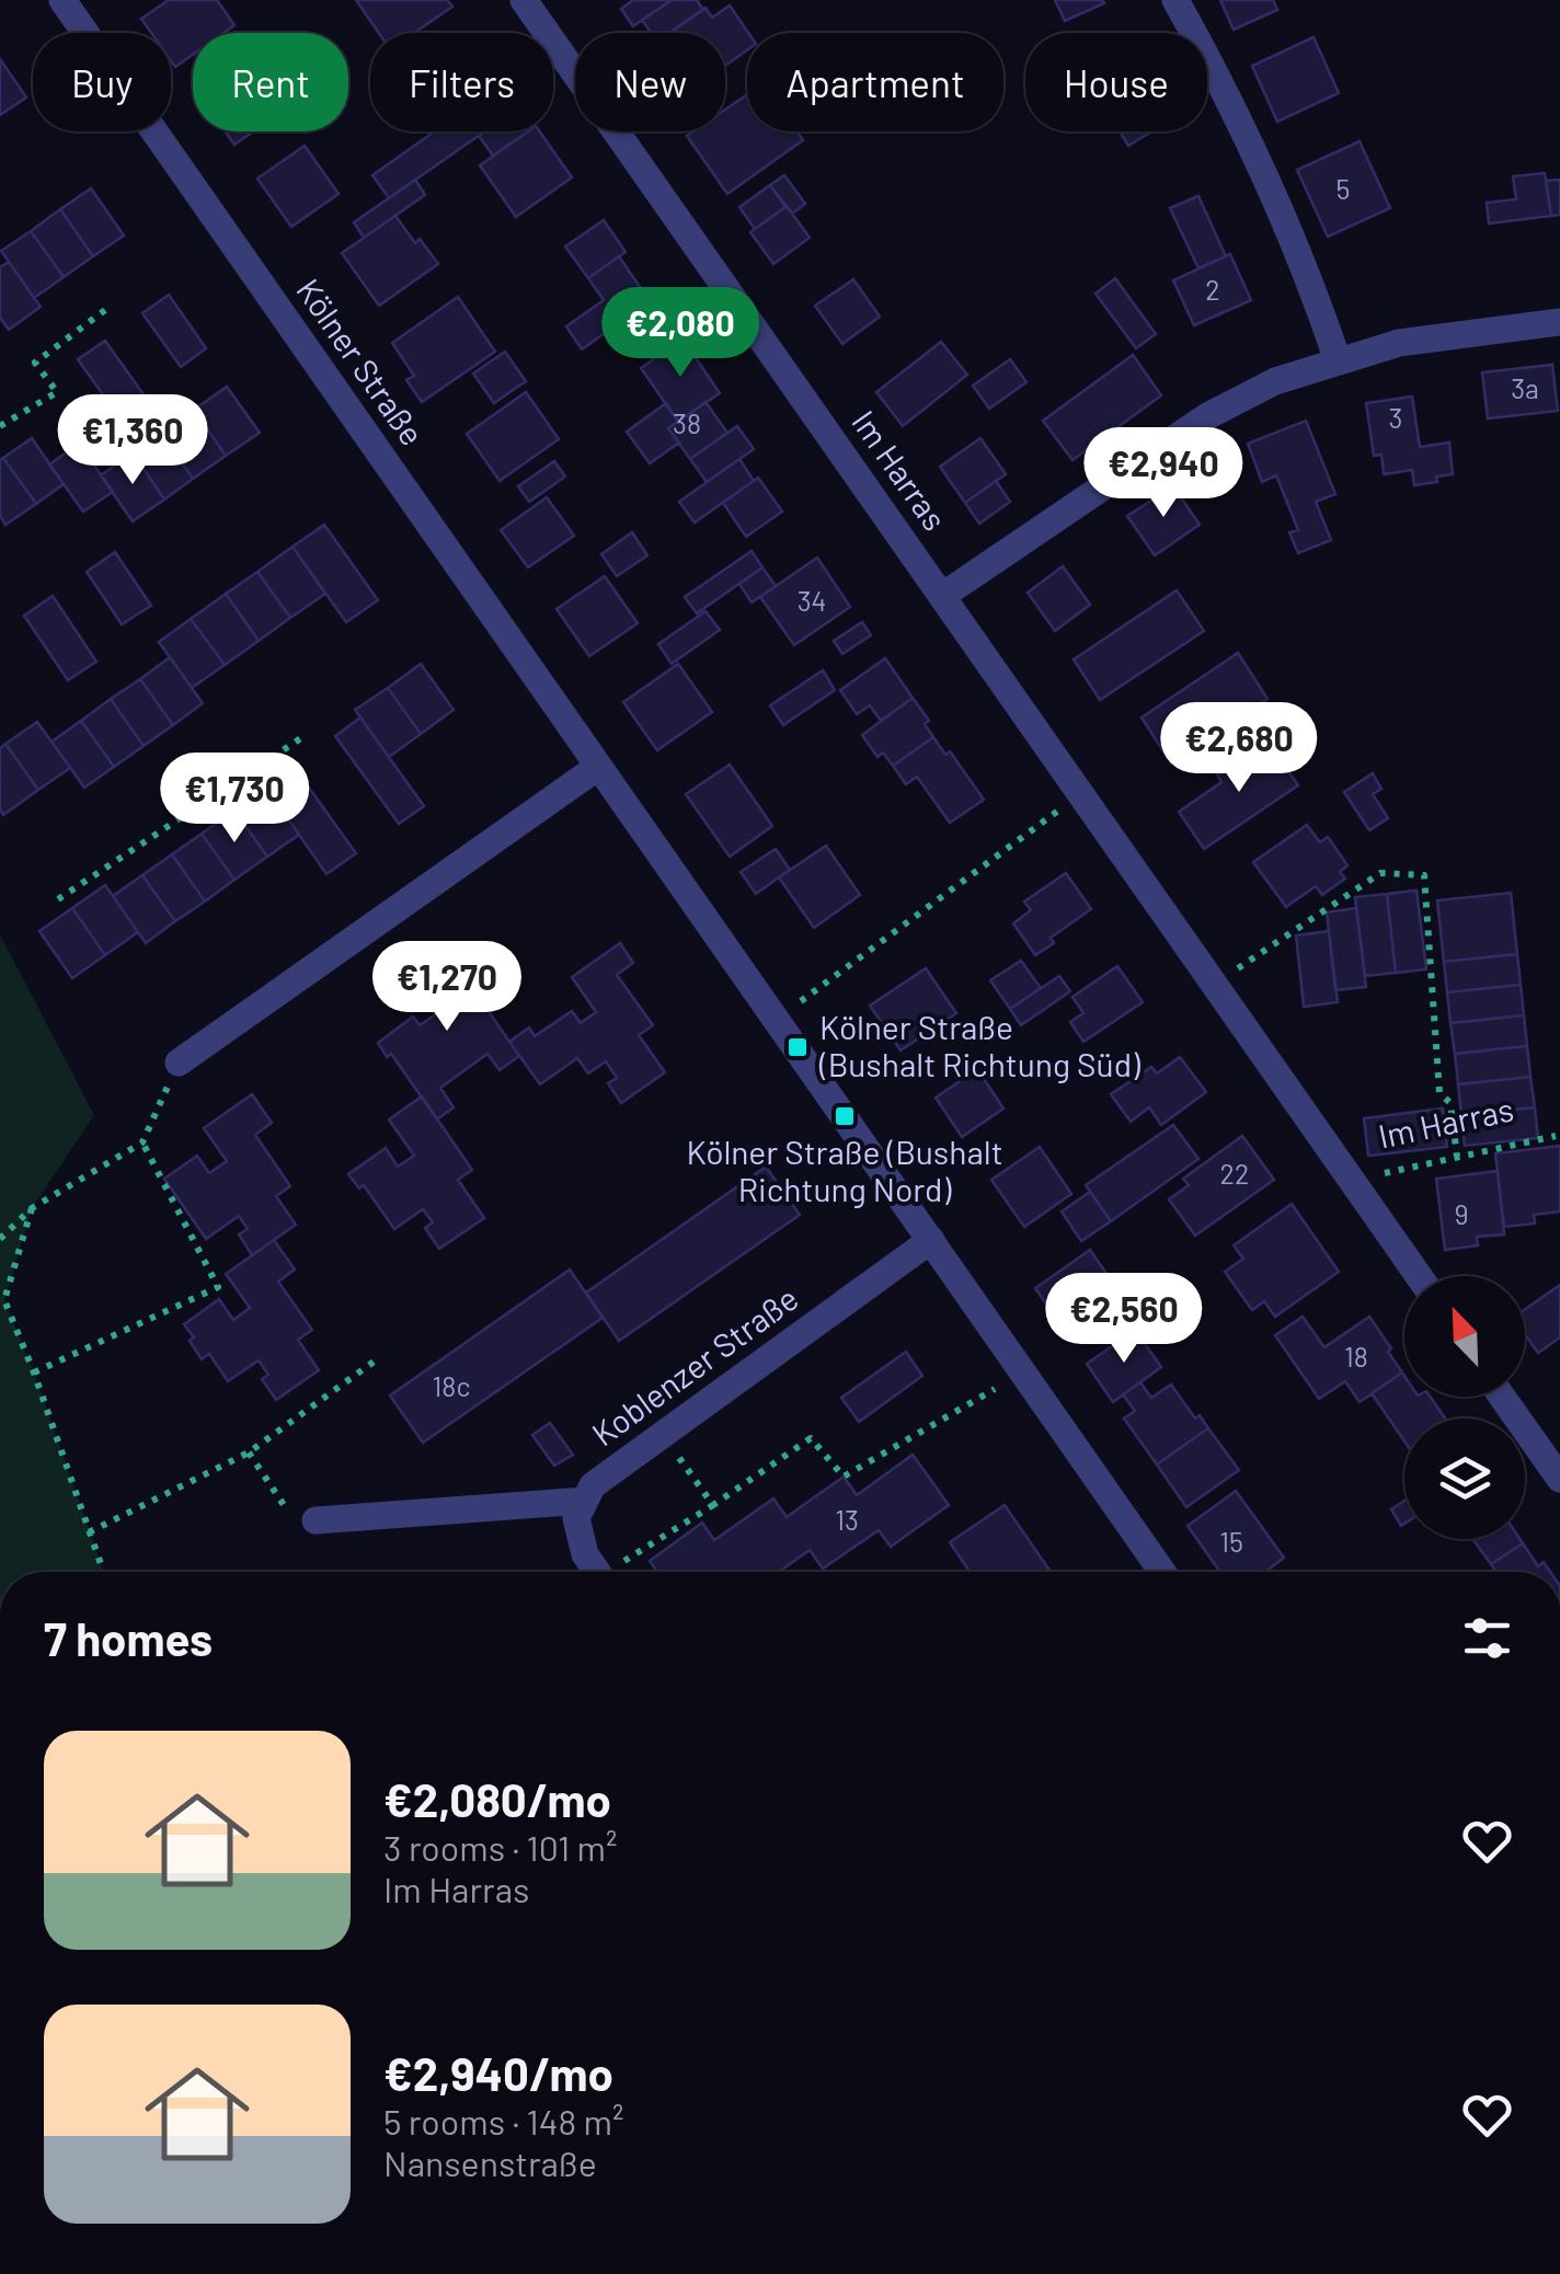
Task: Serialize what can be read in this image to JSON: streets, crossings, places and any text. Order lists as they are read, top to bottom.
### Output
{
  "streets": {
    "street": ["Kölner Straße", "Im Harras", "Koblenzer Straße"]
  },
  "crossings": [
    ["Kölner Straße", "Koblenzer Straße"]
  ],
  "places": {
    "transit": ["Kölner Straße (Bushalt Richtung Süd)", "Kölner Straße (Bushalt Richtung Nord)"]
  },
  "house_numbers": [
    "5",
    "2",
    "3a",
    "3",
    "38",
    "34",
    "22",
    "9",
    "18",
    "18c",
    "13",
    "15"
  ],
  "north": "top left",
  "page": {
    "chip": [
      "Buy",
      "Rent",
      "Filters",
      "New",
      "Apartment",
      "House"
    ],
    "price": [
      "€2,080",
      "€1,360",
      "€2,940",
      "€2,680",
      "€1,730",
      "€1,270",
      "€2,560"
    ],
    "heading": "7 homes",
    "list": [
      {
        "name": "€2,080/mo",
        "note": "3 rooms · 101 m² · Im Harras"
      },
      {
        "name": "€2,940/mo",
        "note": "5 rooms · 148 m² · Nansenstraße"
      }
    ]
  }
}
